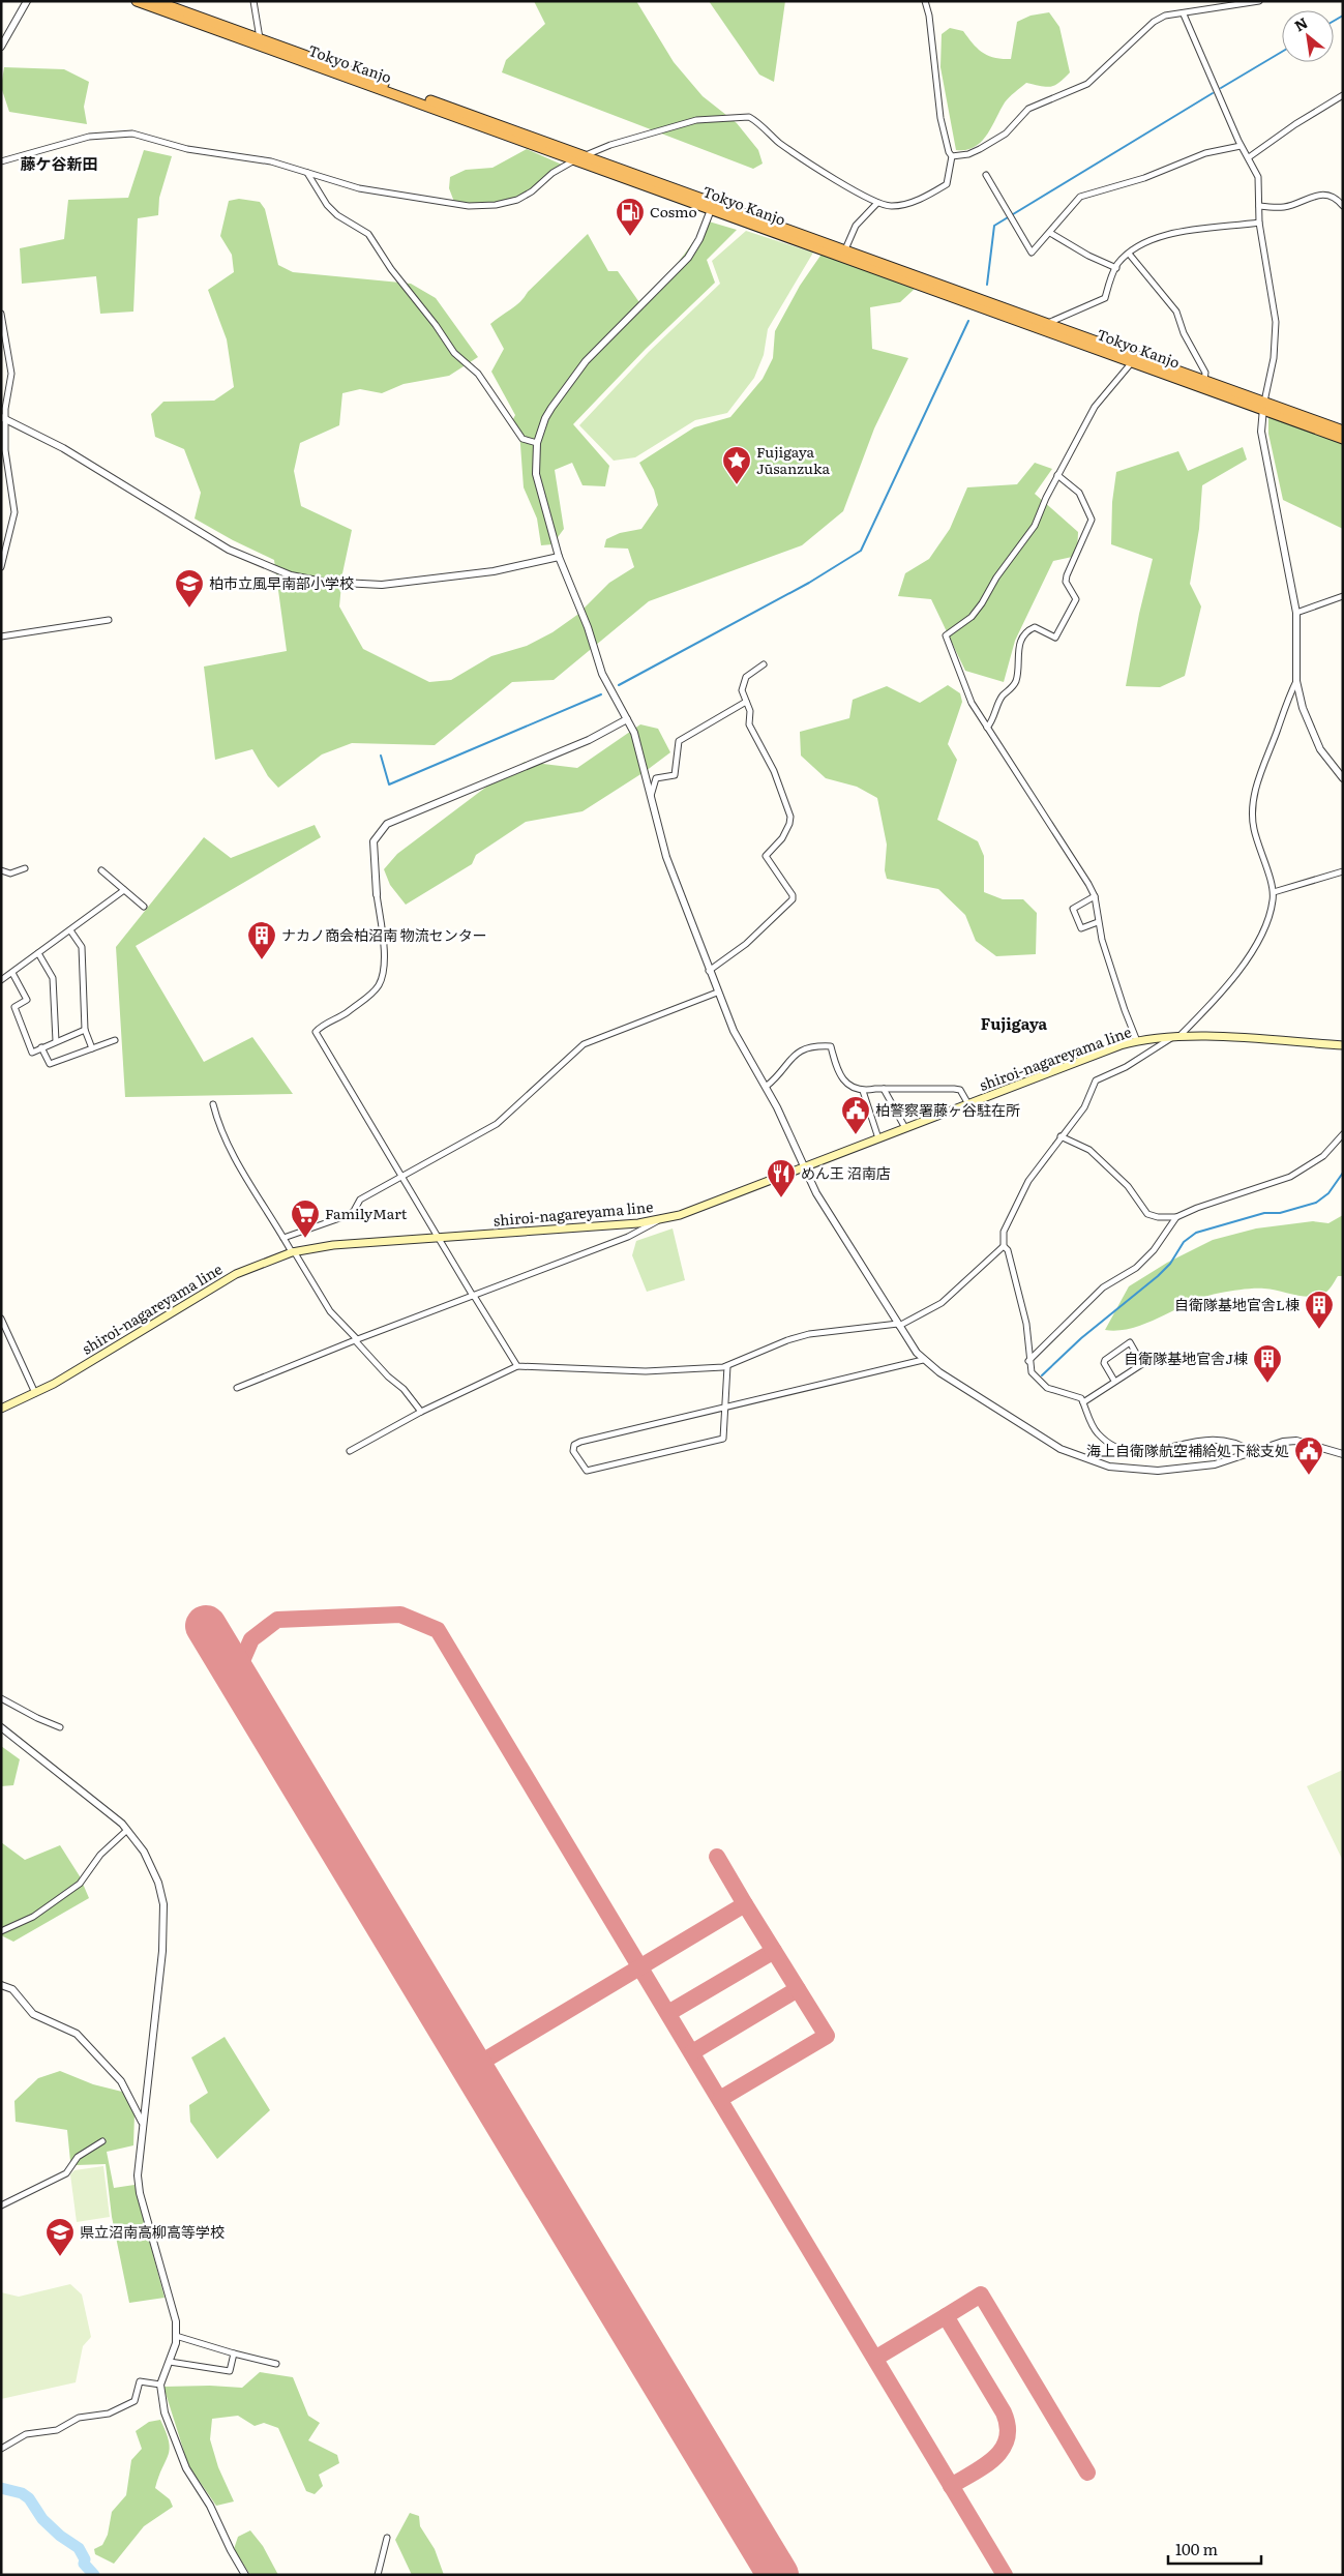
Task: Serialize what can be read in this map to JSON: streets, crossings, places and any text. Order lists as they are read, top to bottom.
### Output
{
  "streets": {
    "highway": ["Tokyo Kanjo"],
    "main road": ["shiroi-nagareyama line"]
  },
  "districts": ["藤ケ谷新田", "Fujigaya"],
  "places": {
    "fuel station": ["Cosmo"],
    "place": ["Fujigaya Jūsanzuka"],
    "school or university": ["柏市立風早南部小学校", "県立沼南高柳高等学校"],
    "building": ["ナカノ商会柏沼南 物流センター", "自衛隊基地官舎L棟", "自衛隊基地官舎J棟"],
    "public building": ["柏警察署藤ヶ谷駐在所", "海上自衛隊航空補給処下総支処"],
    "restaurant": ["めん王 沼南店"],
    "supermarket": ["FamilyMart"]
  },
  "scale_bar": "100 m",
  "north": "top left"
}
